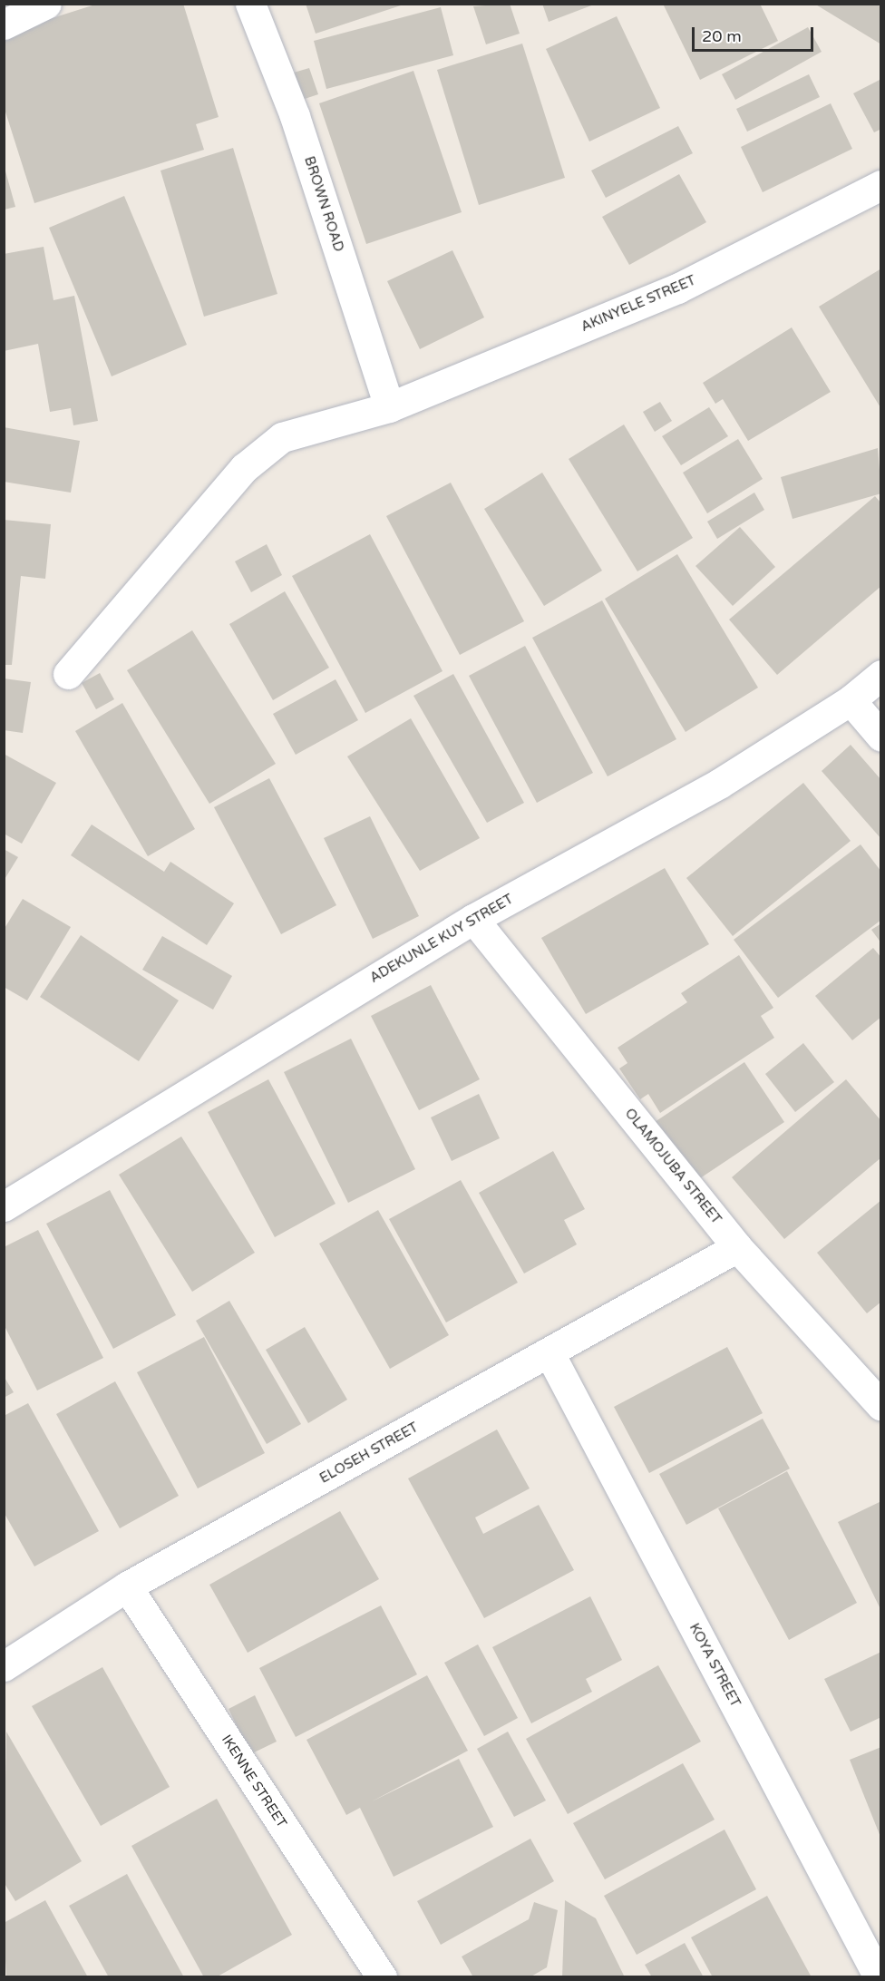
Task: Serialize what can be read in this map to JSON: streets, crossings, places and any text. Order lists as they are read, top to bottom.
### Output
{
  "streets": {
    "street": [
      "BROWN ROAD",
      "AKINYELE STREET",
      "ADEKUNLE KUY STREET",
      "OLAMOJUBA STREET",
      "ELOSEH STREET",
      "KOYA STREET",
      "IKENNE STREET"
    ]
  },
  "crossings": [
    ["BROWN ROAD", "AKINYELE STREET"],
    ["ADEKUNLE KUY STREET", "OLAMOJUBA STREET"],
    ["OLAMOJUBA STREET", "ELOSEH STREET"],
    ["ELOSEH STREET", "KOYA STREET"],
    ["ELOSEH STREET", "IKENNE STREET"]
  ],
  "scale_bar": "20 m"
}
